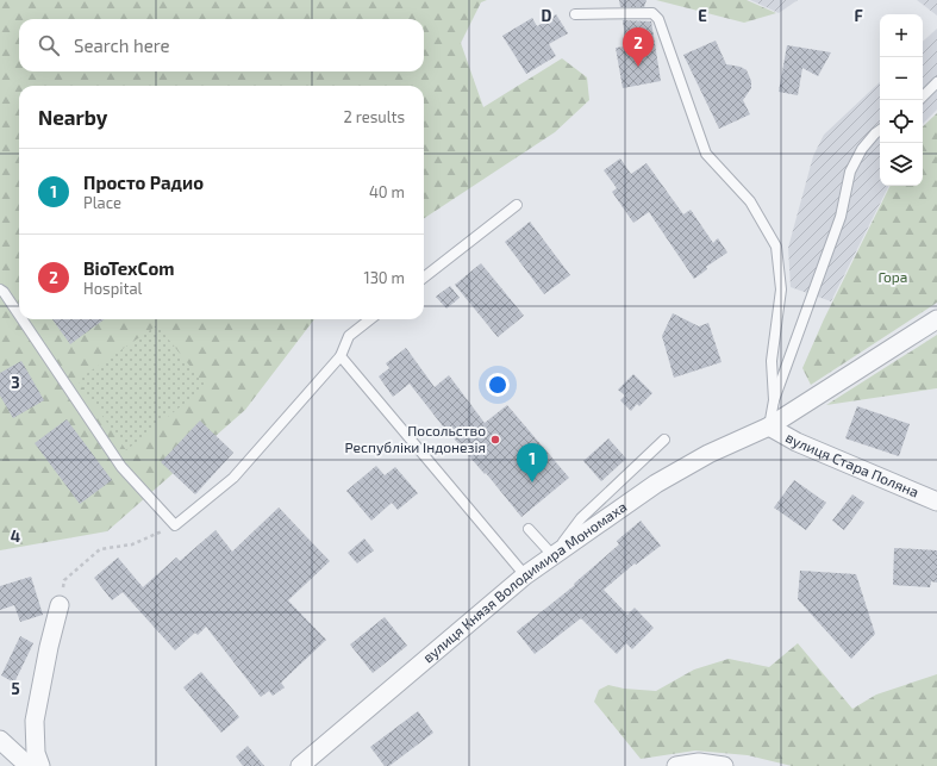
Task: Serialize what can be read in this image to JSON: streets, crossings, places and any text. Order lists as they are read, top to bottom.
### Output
{
  "streets": {
    "street": ["вулиця Стара Поляна", "вулиця Князя Володимира Мономаха"]
  },
  "crossings": [
    ["вулиця Стара Поляна", "вулиця Князя Володимира Мономаха"]
  ],
  "parks": ["Гора"],
  "places": ["Посольство Республіки Індонезія"],
  "page": {
    "map_buttons": ["+", "−"],
    "search": "Search here",
    "pins": ["2", "1"],
    "heading": ["Nearby", "2 results"],
    "list": [
      {
        "mark": "1",
        "name": "Просто Радио",
        "note": "Place",
        "value": "40 m"
      },
      {
        "mark": "2",
        "name": "BioTexCom",
        "note": "Hospital",
        "value": "130 m"
      }
    ]
  },
  "grid": {
    "columns": ["D", "E", "F"],
    "rows": ["3", "4", "5"]
  }
}
